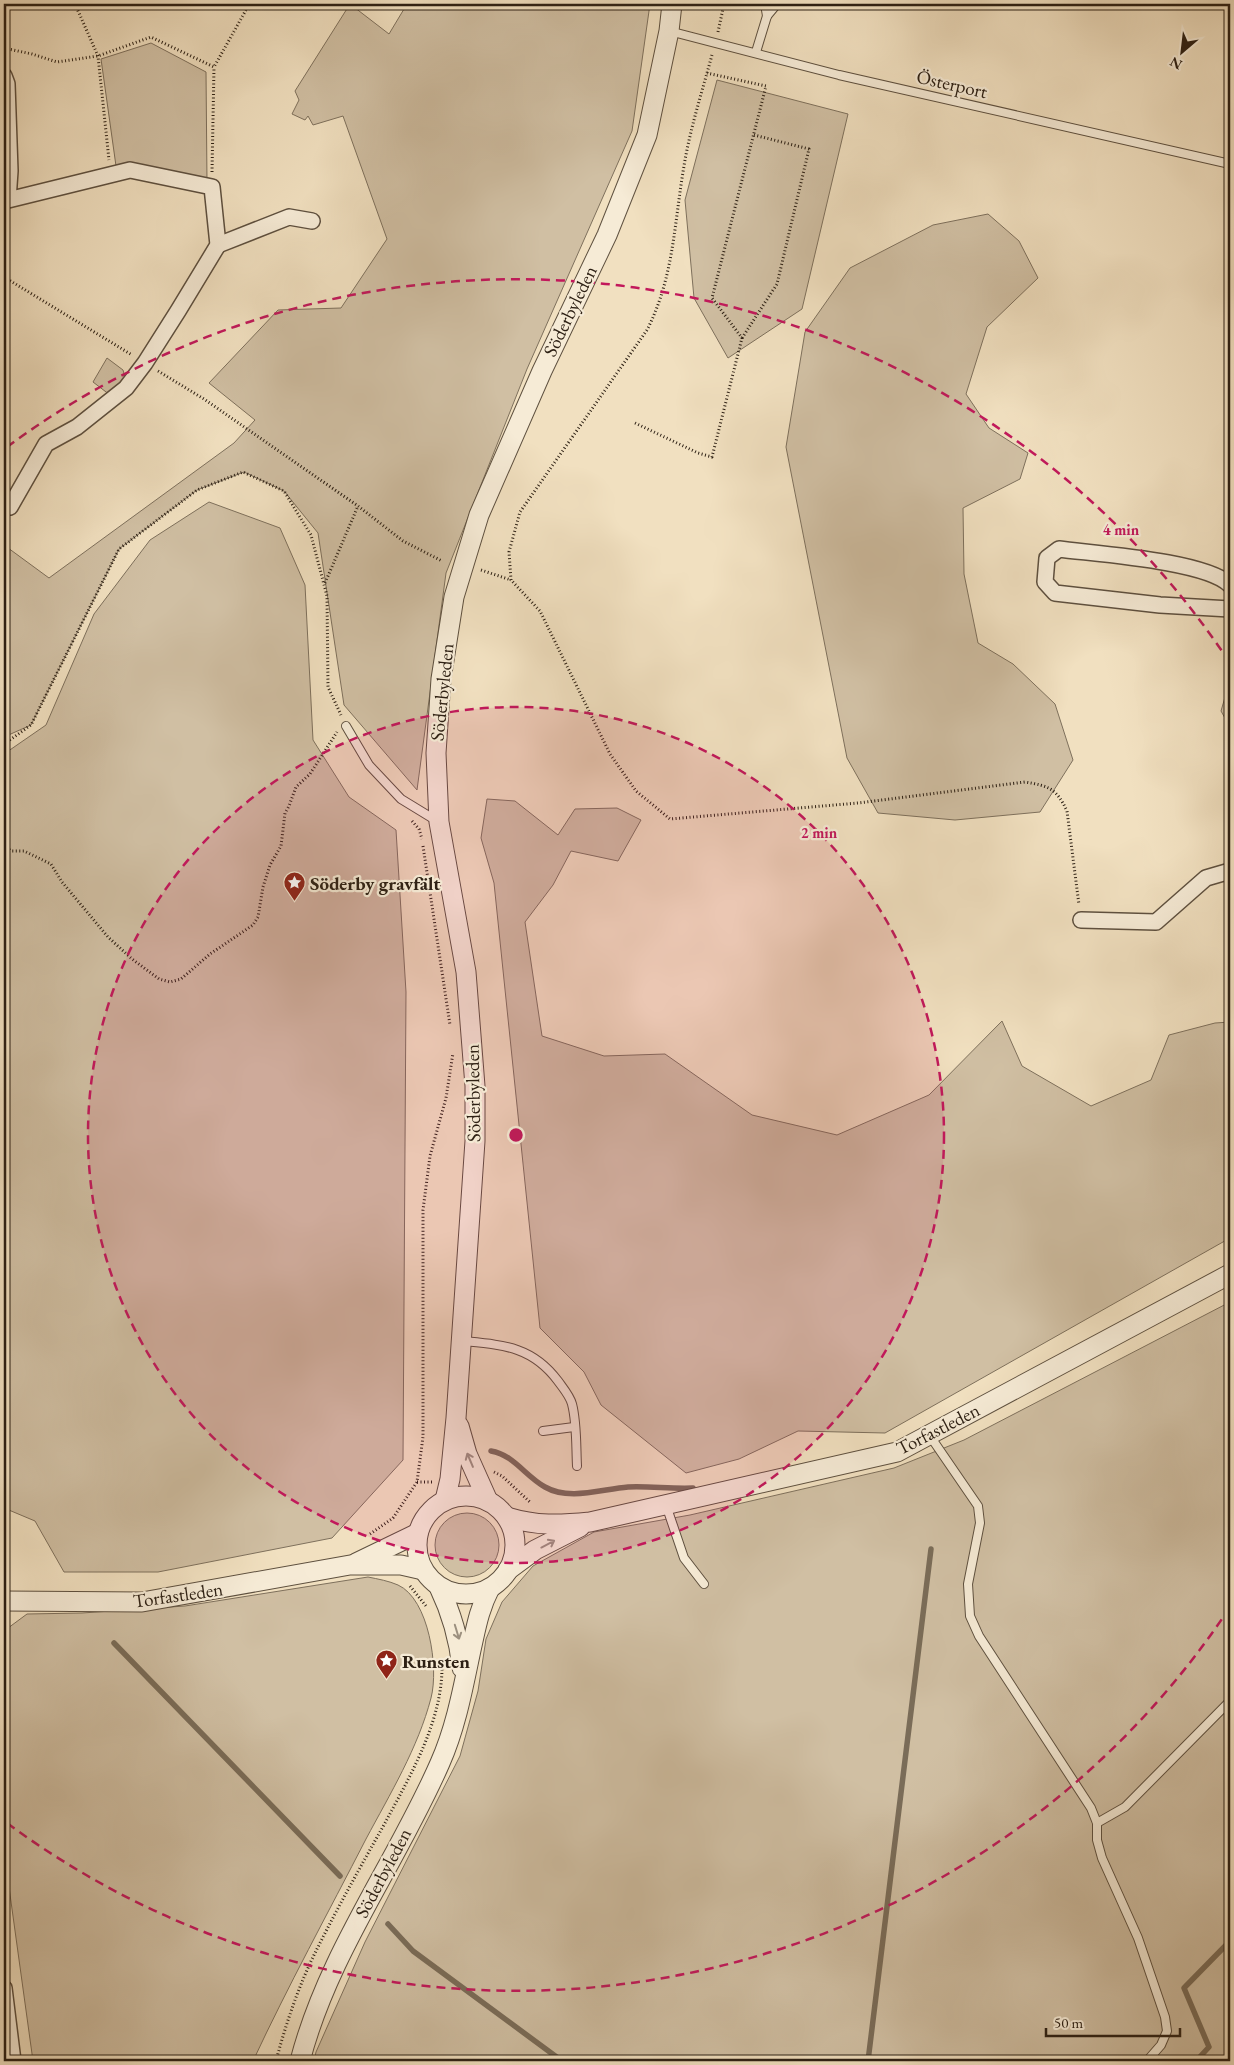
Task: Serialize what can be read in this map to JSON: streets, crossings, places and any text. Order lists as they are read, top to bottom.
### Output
{
  "streets": {
    "street": ["Söderbyleden", "Torfastleden"],
    "lane": ["Österport"]
  },
  "crossings": [
    ["Österport", "Söderbyleden"],
    ["Söderbyleden", "Torfastleden"]
  ],
  "places": {
    "place": ["Söderby gravfält", "Runsten"]
  },
  "scale_bar": "50 m",
  "north": "bottom left",
  "rings": ["4 min", "2 min"]
}
